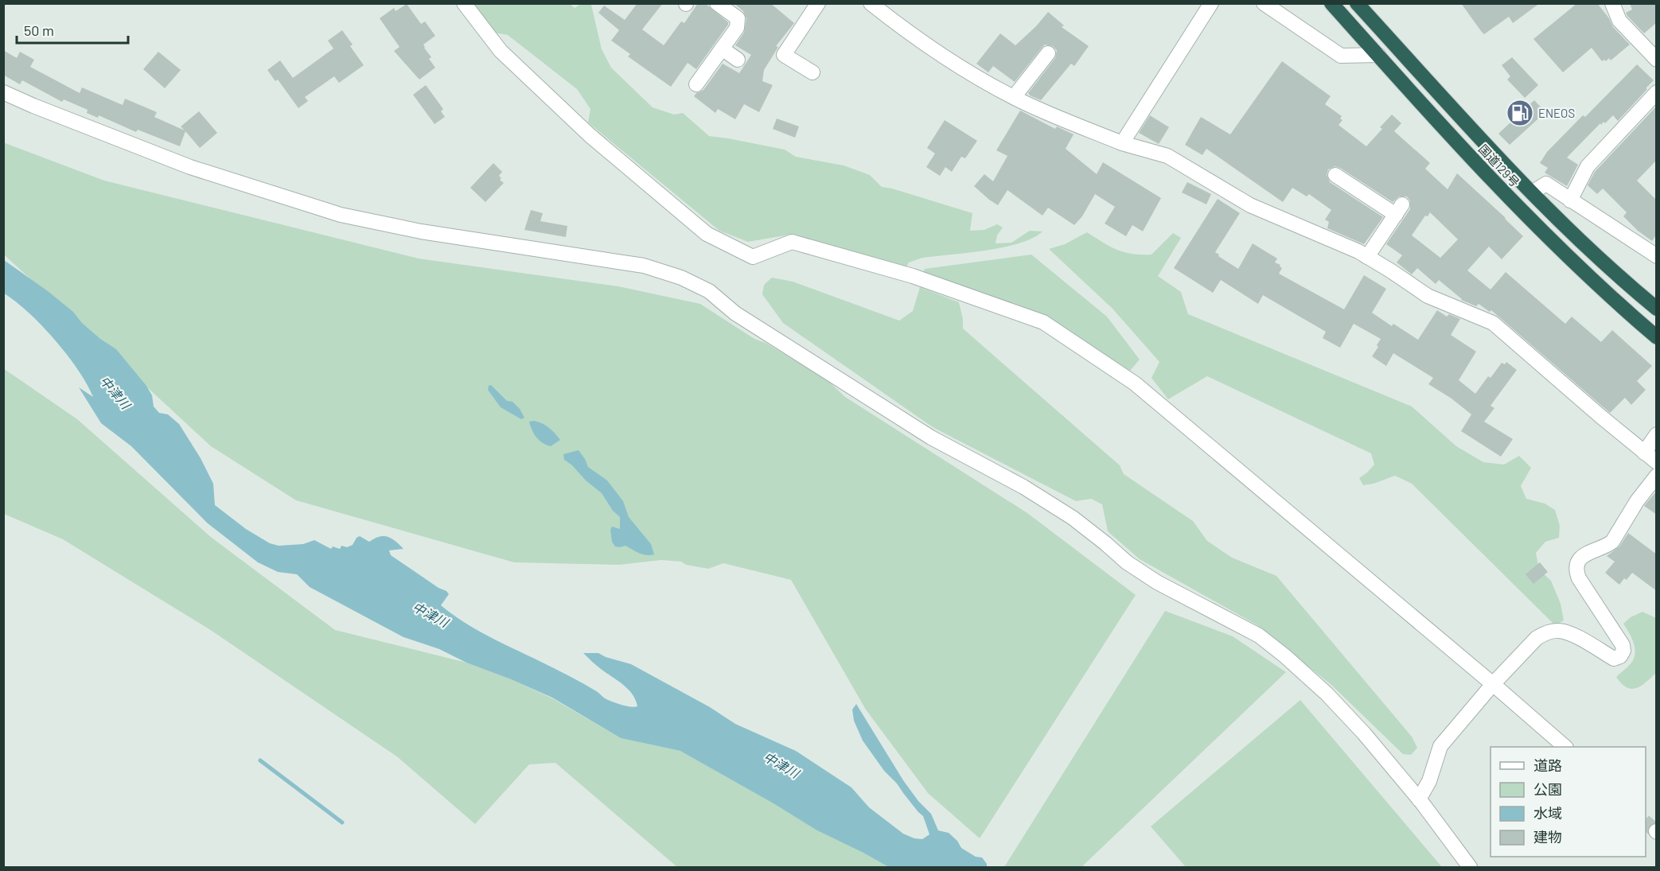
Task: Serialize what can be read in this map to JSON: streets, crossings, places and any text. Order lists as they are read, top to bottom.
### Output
{
  "streets": {
    "highway": ["国道129号"]
  },
  "water": ["中津川"],
  "places": {
    "fuel station": ["ENEOS"]
  },
  "legend": [
    "道路",
    "公園",
    "水域",
    "建物"
  ],
  "scale_bar": "50 m"
}
